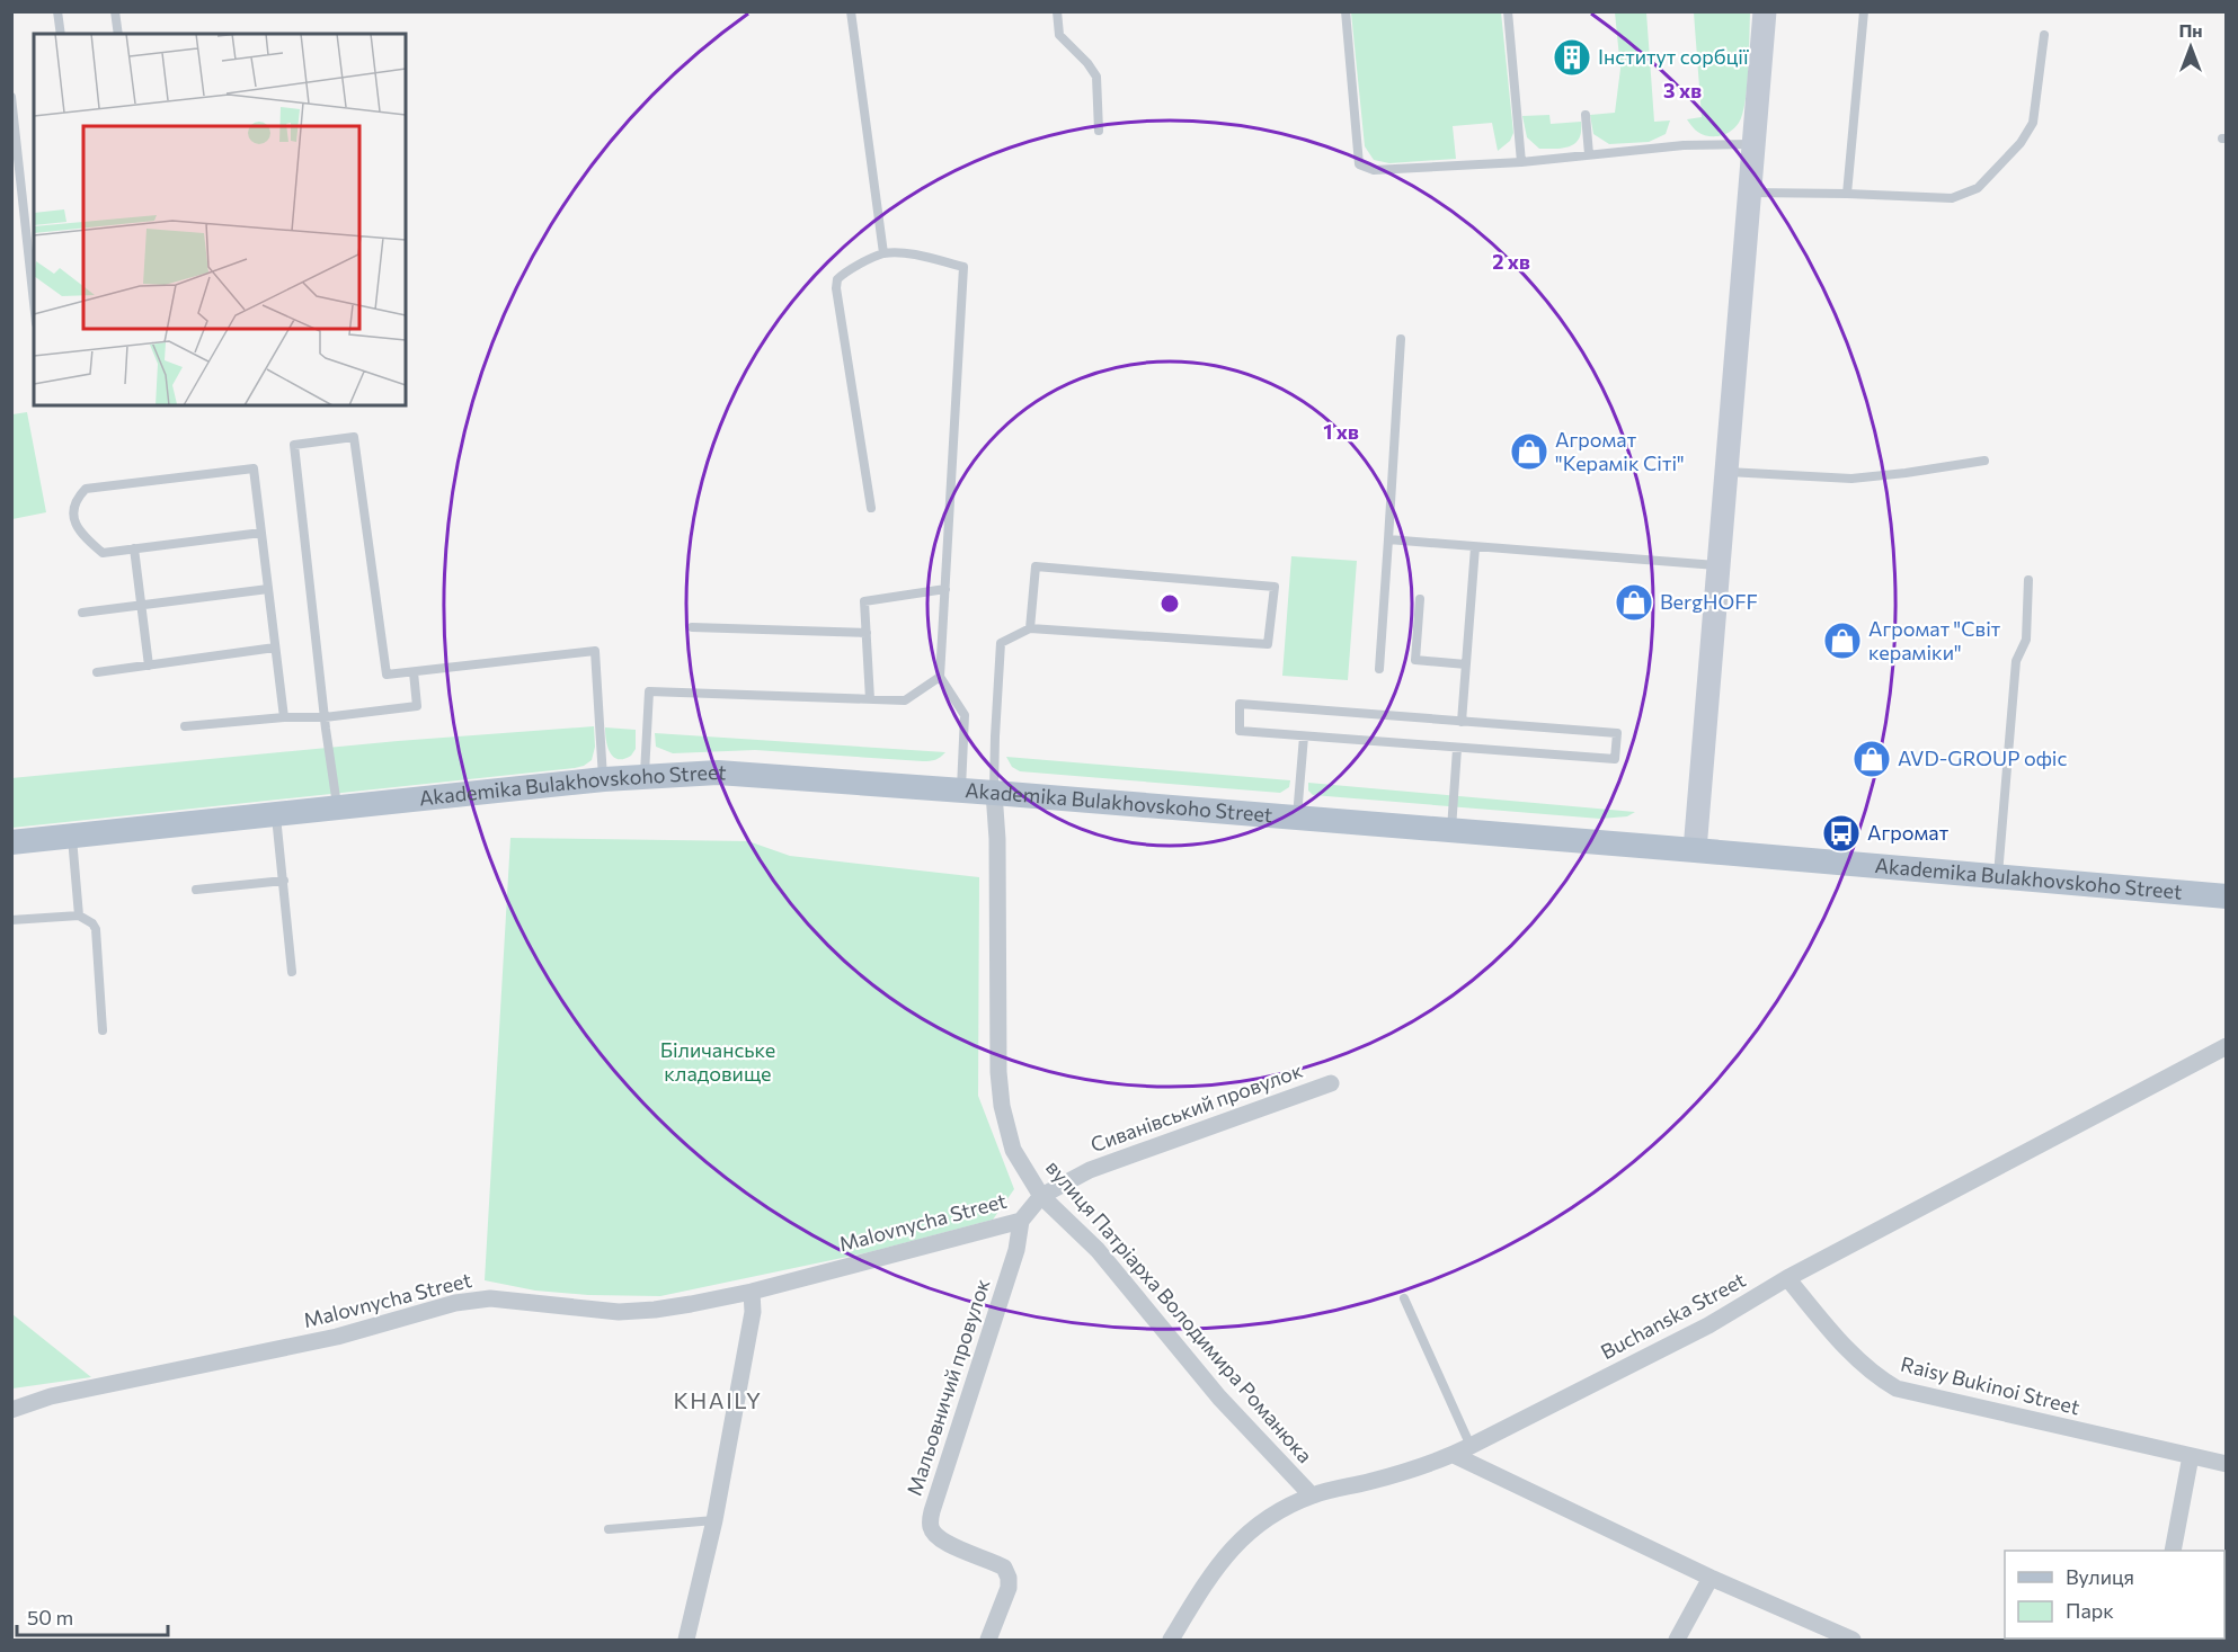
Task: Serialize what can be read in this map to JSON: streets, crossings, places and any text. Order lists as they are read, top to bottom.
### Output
{
  "streets": {
    "main road": ["Akademika Bulakhovskoho Street"],
    "street": [
      "Сиванівський провулок",
      "Malovnycha Street",
      "вулиця Патріарха Володимира Романюка",
      "Buchanska Street",
      "Raisy Bukinoi Street",
      "Мальовничий провулок"
    ]
  },
  "crossings": [
    ["Akademika Bulakhovskoho Street", "вулиця Патріарха Володимира Романюка"],
    ["Сиванівський провулок", "Malovnycha Street"],
    ["Сиванівський провулок", "вулиця Патріарха Володимира Романюка"],
    ["Malovnycha Street", "вулиця Патріарха Володимира Романюка"],
    ["Malovnycha Street", "Мальовничий провулок"],
    ["вулиця Патріарха Володимира Романюка", "Buchanska Street"],
    ["Buchanska Street", "Raisy Bukinoi Street"]
  ],
  "districts": ["KHAILY"],
  "parks": ["Біличанське кладовище"],
  "places": {
    "building": ["Інститут сорбції"],
    "shop": [
      "Агромат \"Керамік Сіті\"",
      "BergHOFF",
      "Агромат \"Світ кераміки\"",
      "AVD-GROUP офіс"
    ],
    "bus stop": ["Агромат"]
  },
  "legend": ["Вулиця", "Парк"],
  "scale_bar": "50 m",
  "north": "top",
  "rings": ["3 хв", "2 хв", "1 хв"]
}
